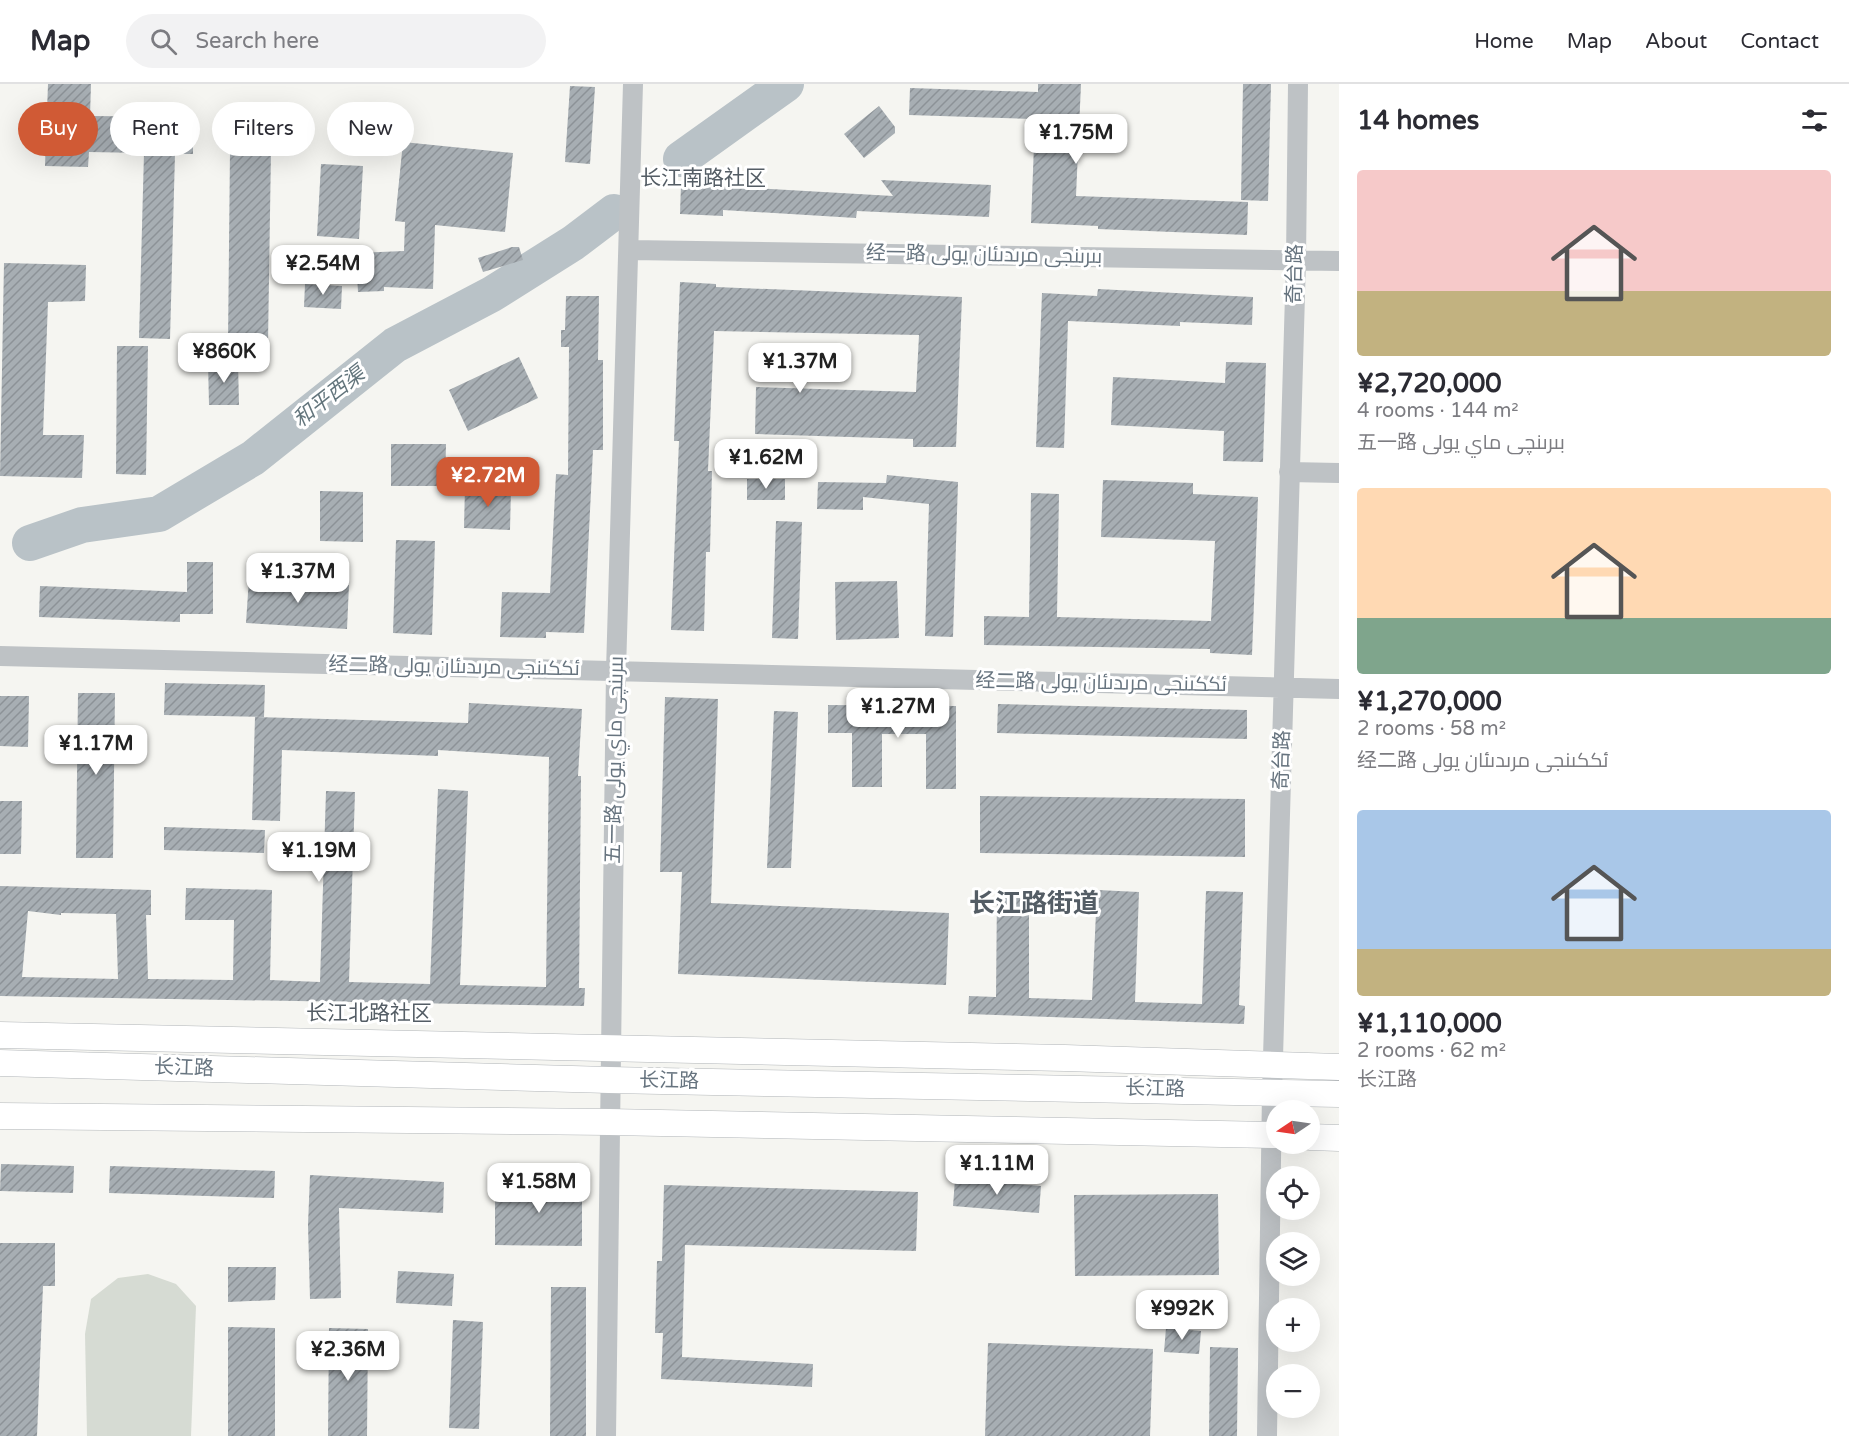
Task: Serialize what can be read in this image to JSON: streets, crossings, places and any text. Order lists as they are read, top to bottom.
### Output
{
  "streets": {
    "main road": ["长江路"],
    "street": [
      "经一路 بىرىنجى مرىدىئان يولى",
      "奇台路",
      "经二路 ئككىنجى مرىدىئان يولى",
      "五一路 بىرىنچى ماي يولى"
    ]
  },
  "crossings": [
    ["经一路 بىرىنجى مرىدىئان يولى", "奇台路"],
    ["经一路 بىرىنجى مرىدىئان يولى", "五一路 بىرىنچى ماي يولى"],
    ["奇台路", "经二路 ئككىنجى مرىدىئان يولى"],
    ["奇台路", "长江路"],
    ["经二路 ئككىنجى مرىدىئان يولى", "五一路 بىرىنچى ماي يولى"],
    ["五一路 بىرىنچى ماي يولى", "长江路"]
  ],
  "districts": ["长江南路社区", "长江路街道", "长江北路社区"],
  "water": ["和平西渠"],
  "north": "left",
  "page": {
    "header": "Map",
    "search": "Search here",
    "nav": [
      "Home",
      "Map",
      "About",
      "Contact"
    ],
    "heading": "14 homes",
    "chip": [
      "Buy",
      "Rent",
      "Filters",
      "New"
    ],
    "price": [
      "¥1.75M",
      "¥2.54M",
      "¥860K",
      "¥1.37M",
      "¥1.62M",
      "¥2.72M",
      "¥1.37M",
      "¥1.27M",
      "¥1.17M",
      "¥1.19M",
      "¥1.11M",
      "¥1.58M",
      "¥992K",
      "¥2.36M"
    ],
    "list": [
      {
        "name": "¥2,720,000",
        "note": "4 rooms · 144 m² · 五一路 بىرىنچى ماي يولى"
      },
      {
        "name": "¥1,270,000",
        "note": "2 rooms · 58 m² · 经二路 ئككىنجى مرىدىئان يولى"
      },
      {
        "name": "¥1,110,000",
        "note": "2 rooms · 62 m² · 长江路"
      }
    ],
    "map_buttons": ["+", "−"]
  }
}
